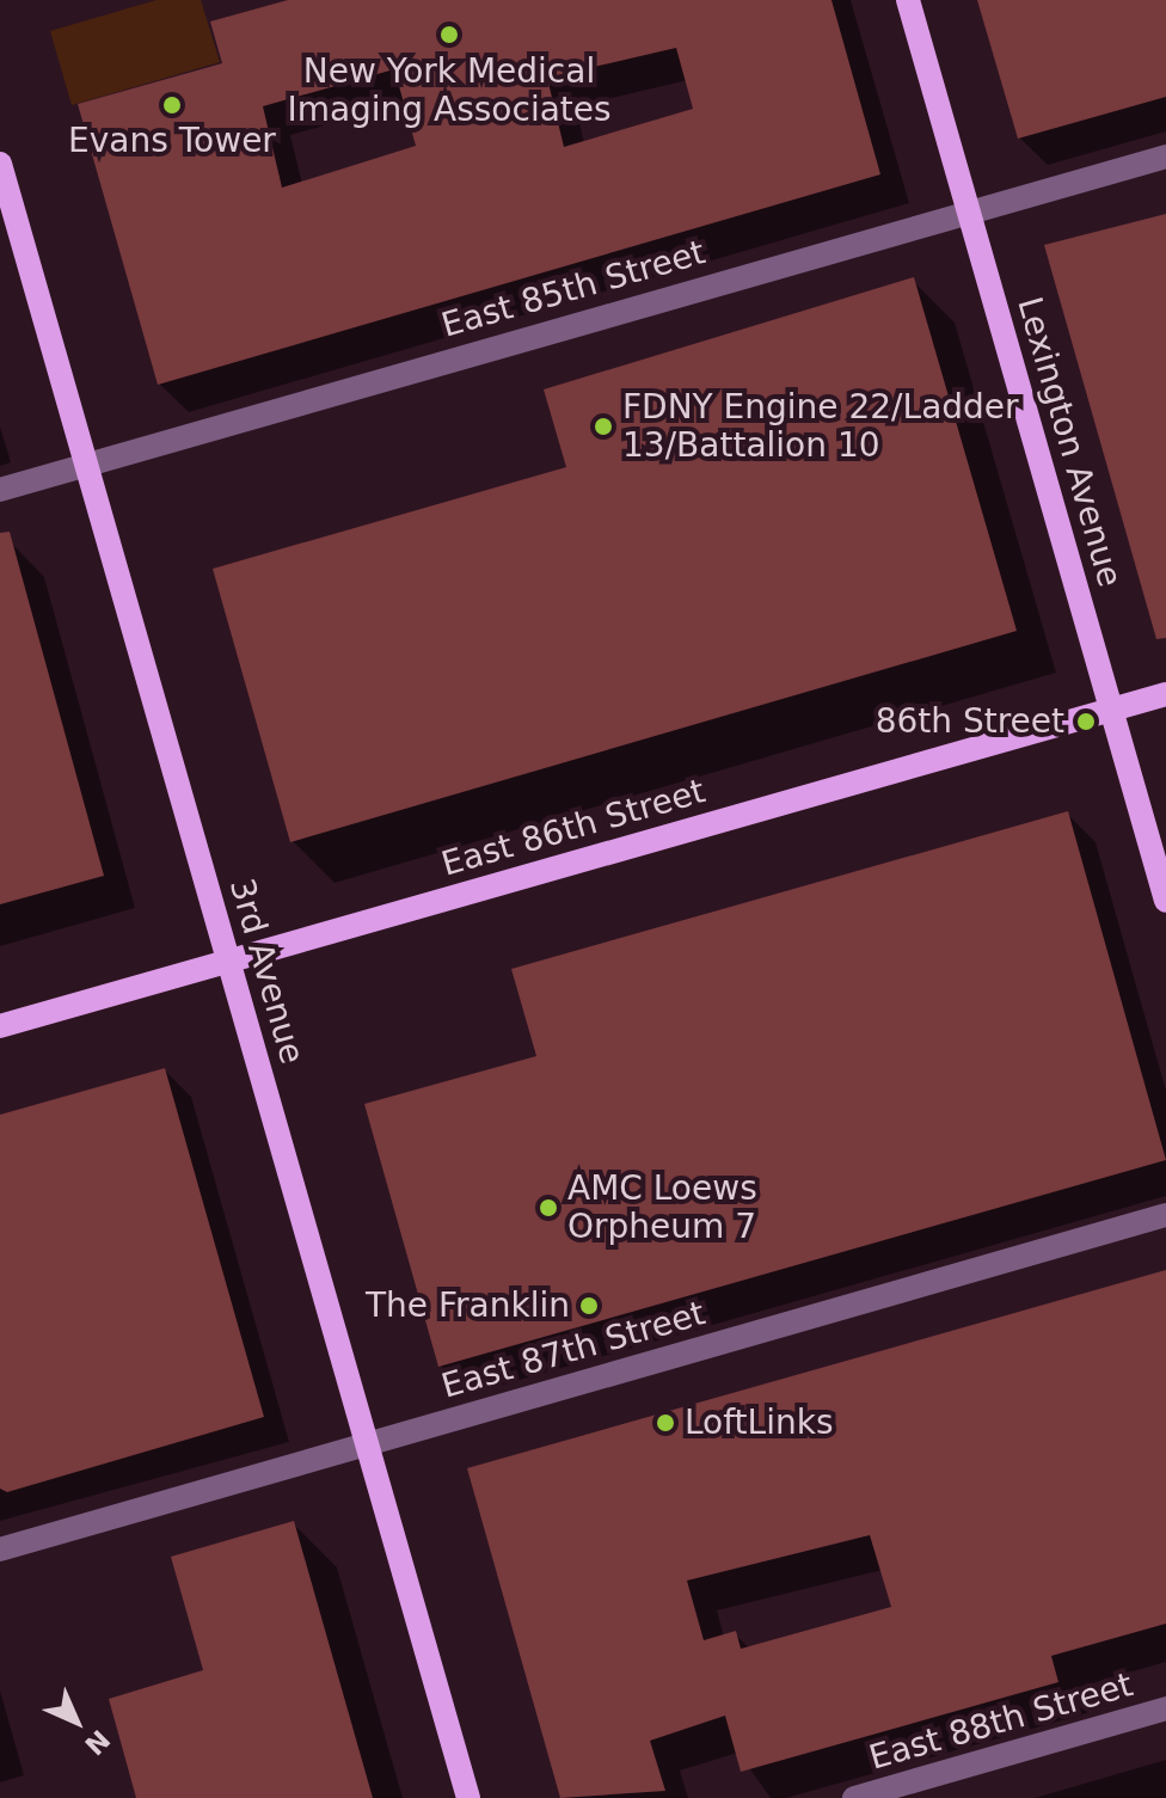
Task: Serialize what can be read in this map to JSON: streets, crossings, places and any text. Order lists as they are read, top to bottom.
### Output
{
  "streets": {
    "main road": ["Lexington Avenue", "East 86th Street", "3rd Avenue"],
    "street": ["East 85th Street", "East 87th Street", "East 88th Street"]
  },
  "crossings": [
    ["East 85th Street", "Lexington Avenue"],
    ["East 85th Street", "3rd Avenue"],
    ["Lexington Avenue", "East 86th Street"],
    ["East 86th Street", "3rd Avenue"],
    ["3rd Avenue", "East 87th Street"]
  ],
  "places": [
    "New York Medical Imaging Associates",
    "Evans Tower",
    "FDNY Engine 22/Ladder 13/Battalion 10",
    "86th Street",
    "AMC Loews Orpheum 7",
    "The Franklin",
    "LoftLinks"
  ],
  "north": "bottom right"
}
